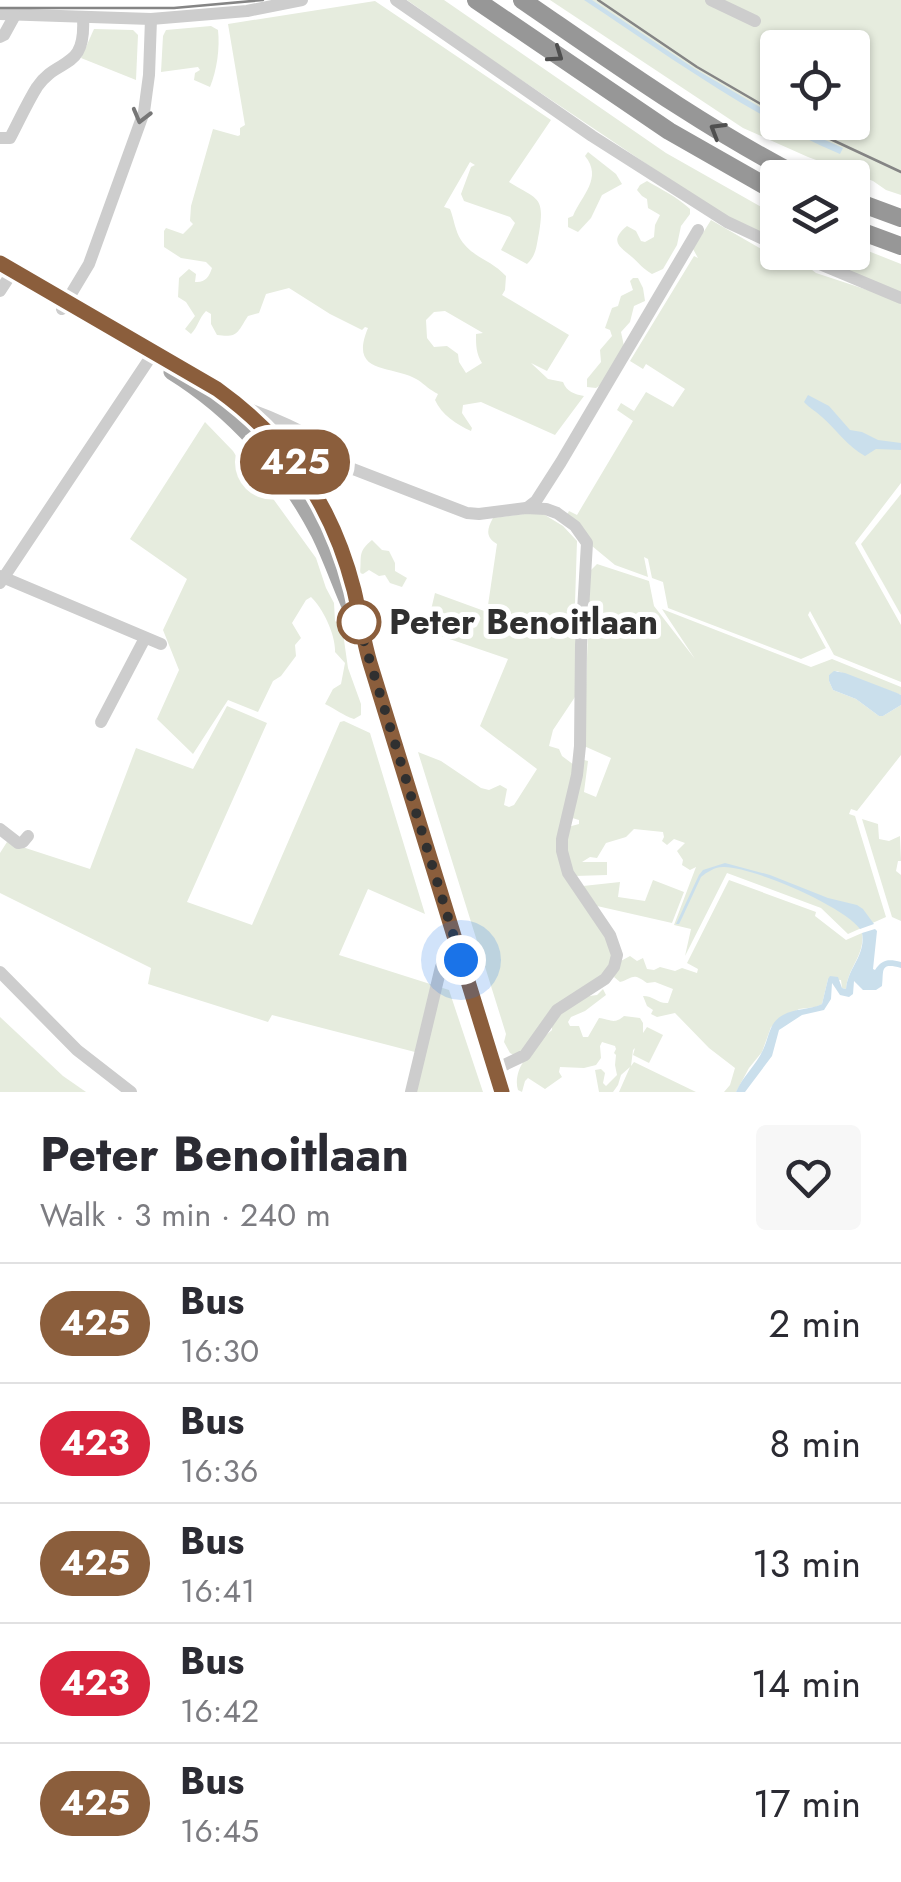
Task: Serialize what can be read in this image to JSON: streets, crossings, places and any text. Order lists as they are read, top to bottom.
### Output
{
  "places": ["Peter Benoitlaan"],
  "lines": ["bus line 425"],
  "page": {
    "on_map": "425",
    "heading": ["Peter Benoitlaan", "Walk · 3 min · 240 m"],
    "list": [
      {
        "mark": "425",
        "name": "Bus",
        "note": "16:30",
        "value": "2 min"
      },
      {
        "mark": "423",
        "name": "Bus",
        "note": "16:36",
        "value": "8 min"
      },
      {
        "mark": "425",
        "name": "Bus",
        "note": "16:41",
        "value": "13 min"
      },
      {
        "mark": "423",
        "name": "Bus",
        "note": "16:42",
        "value": "14 min"
      },
      {
        "mark": "425",
        "name": "Bus",
        "note": "16:45",
        "value": "17 min"
      }
    ]
  }
}
